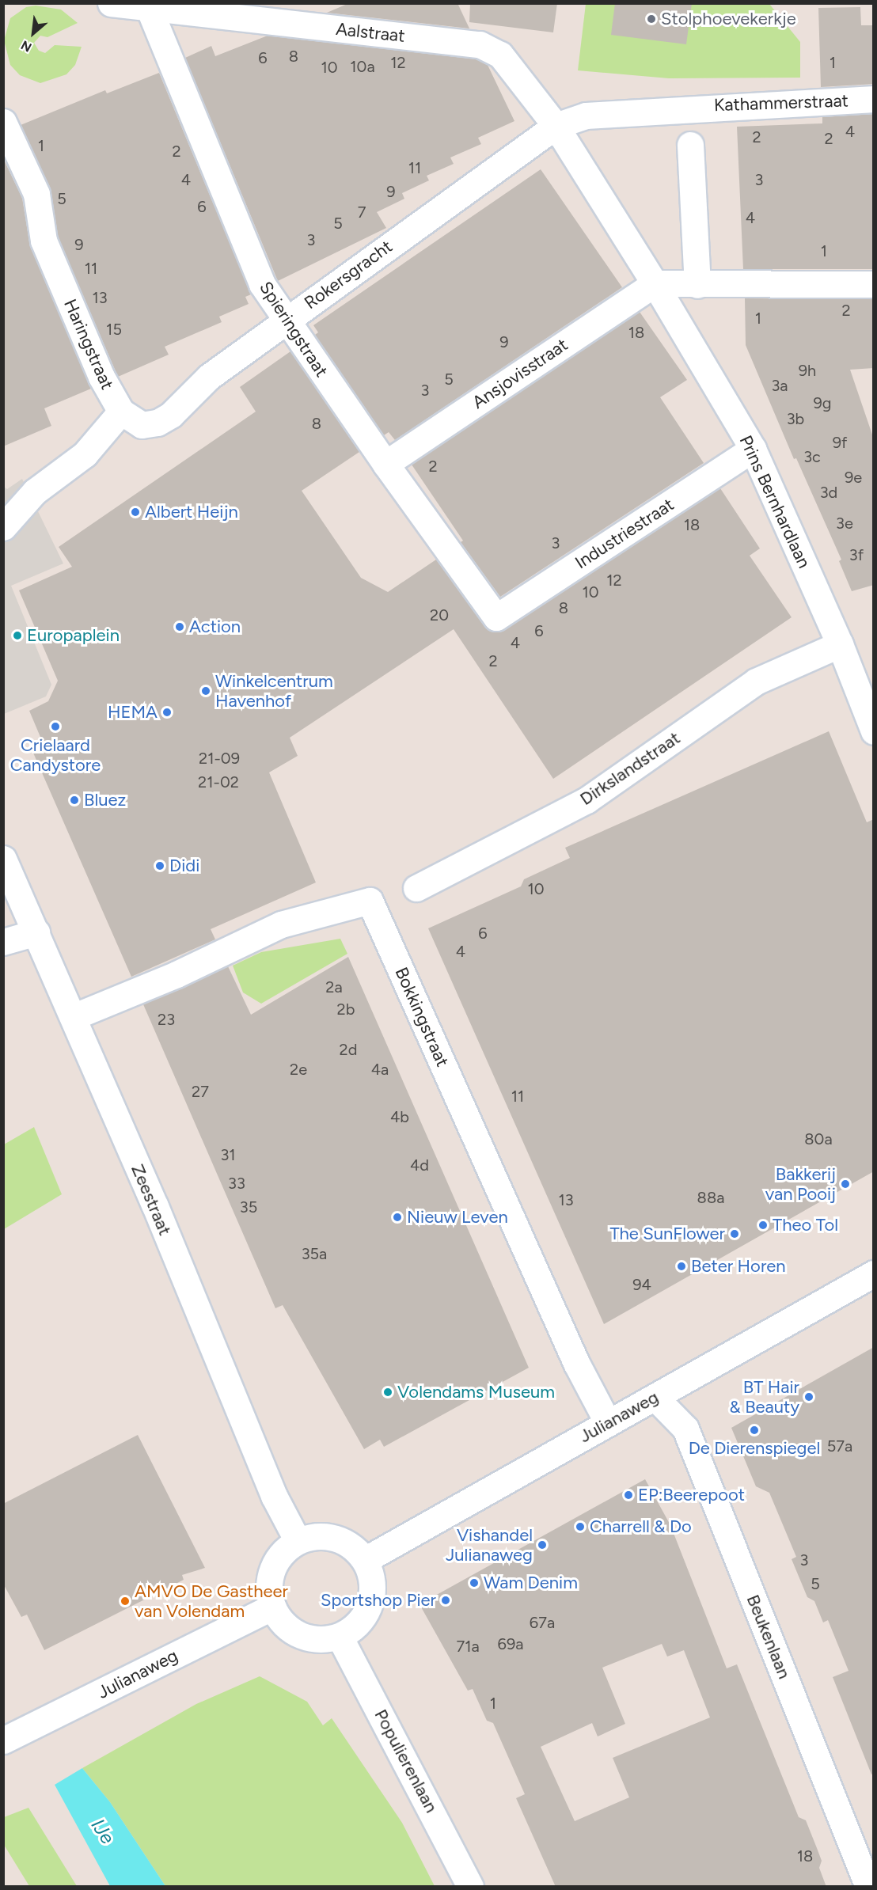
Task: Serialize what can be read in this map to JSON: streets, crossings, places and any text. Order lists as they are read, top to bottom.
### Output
{
  "streets": {
    "street": [
      "Aalstraat",
      "Kathammerstraat",
      "Rokersgracht",
      "Spieringstraat",
      "Haringstraat",
      "Ansjovisstraat",
      "Prins Bernhardlaan",
      "Industriestraat",
      "Dirkslandstraat",
      "Bokkingstraat",
      "Zeestraat",
      "Julianaweg",
      "Beukenlaan",
      "Populierenlaan"
    ]
  },
  "crossings": [
    ["Aalstraat", "Kathammerstraat"],
    ["Aalstraat", "Rokersgracht"],
    ["Aalstraat", "Spieringstraat"],
    ["Aalstraat", "Ansjovisstraat"],
    ["Aalstraat", "Prins Bernhardlaan"],
    ["Kathammerstraat", "Rokersgracht"],
    ["Rokersgracht", "Spieringstraat"],
    ["Rokersgracht", "Haringstraat"],
    ["Spieringstraat", "Ansjovisstraat"],
    ["Spieringstraat", "Industriestraat"],
    ["Ansjovisstraat", "Prins Bernhardlaan"],
    ["Prins Bernhardlaan", "Industriestraat"],
    ["Prins Bernhardlaan", "Dirkslandstraat"],
    ["Bokkingstraat", "Zeestraat"],
    ["Bokkingstraat", "Julianaweg"],
    ["Zeestraat", "Julianaweg"],
    ["Zeestraat", "Populierenlaan"],
    ["Julianaweg", "Beukenlaan"],
    ["Julianaweg", "Populierenlaan"]
  ],
  "water": ["IJe"],
  "places": [
    "Stolphoevekerkje",
    "Albert Heijn",
    "Action",
    "Europaplein",
    "Winkelcentrum Havenhof",
    "HEMA",
    "Crielaard Candystore",
    "Bluez",
    "Didi",
    "Bakkerij van Pooij",
    "Nieuw Leven",
    "Theo Tol",
    "The SunFlower",
    "Beter Horen",
    "Volendams Museum",
    "BT Hair & Beauty",
    "De Dierenspiegel",
    "EP:Beerepoot",
    "Charrell & Do",
    "Vishandel Julianaweg",
    "Wam Denim",
    "Sportshop Pier",
    "AMVO De Gastheer van Volendam"
  ],
  "house_numbers": [
    "8",
    "6",
    "12",
    "1",
    "10a",
    "10",
    "4",
    "2",
    "2",
    "1",
    "2",
    "11",
    "4",
    "3",
    "9",
    "5",
    "6",
    "7",
    "4",
    "5",
    "3",
    "9",
    "1",
    "11",
    "13",
    "2",
    "1",
    "15",
    "18",
    "9",
    "9h",
    "5",
    "3a",
    "3",
    "9g",
    "3b",
    "8",
    "9f",
    "3c",
    "2",
    "9e",
    "3d",
    "3e",
    "18",
    "3",
    "3f",
    "12",
    "10",
    "8",
    "20",
    "6",
    "4",
    "2",
    "21-09",
    "21-02",
    "10",
    "6",
    "4",
    "2a",
    "2b",
    "23",
    "2d",
    "2e",
    "4a",
    "27",
    "11",
    "4b",
    "80a",
    "31",
    "4d",
    "33",
    "88a",
    "13",
    "35",
    "35a",
    "94",
    "57a",
    "3",
    "5",
    "67a",
    "69a",
    "71a",
    "1",
    "18"
  ],
  "north": "bottom left"
}
